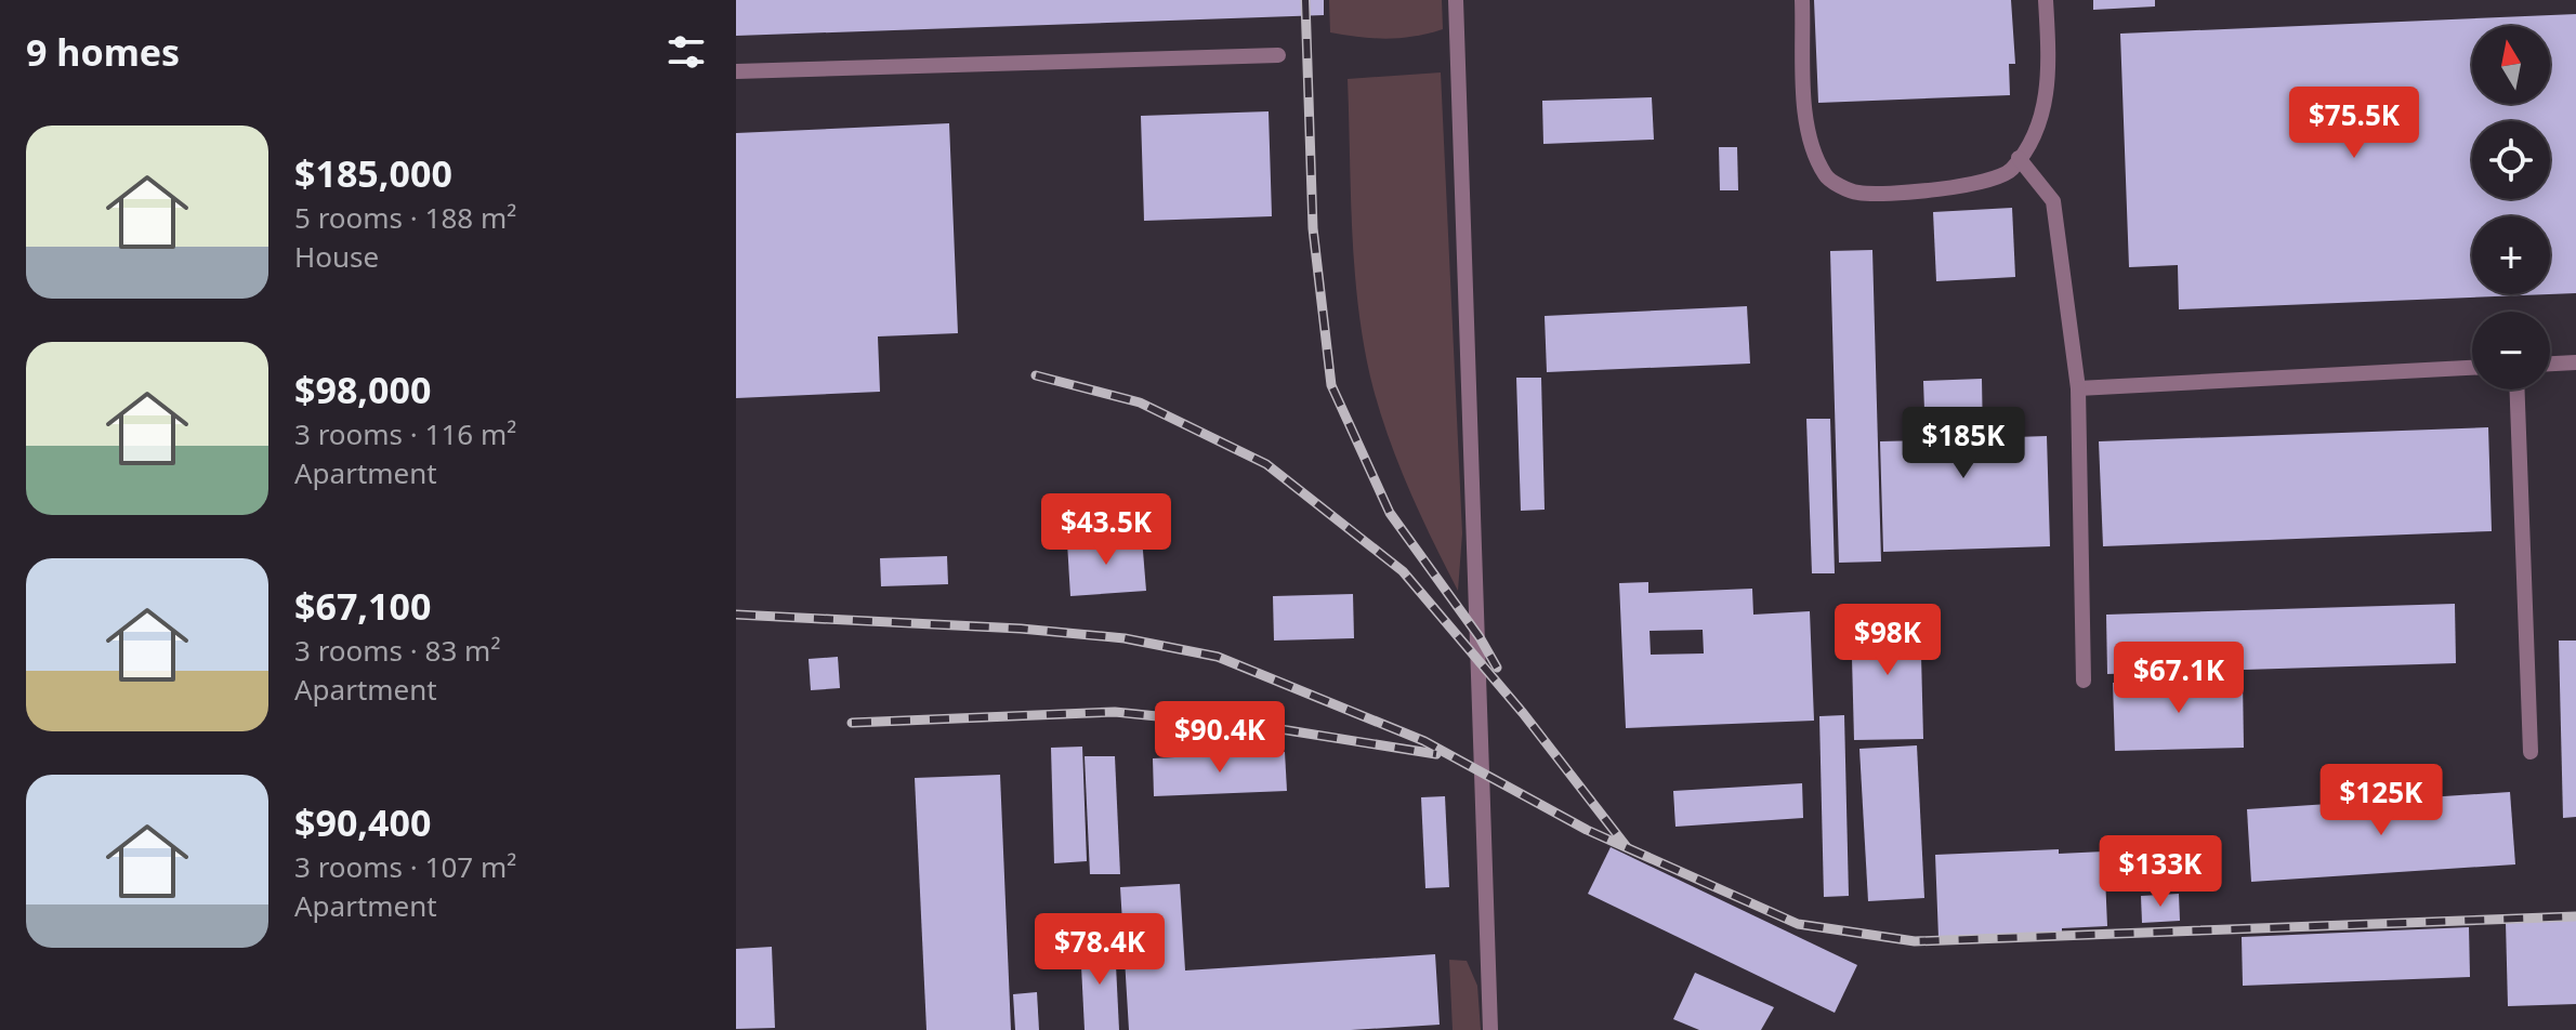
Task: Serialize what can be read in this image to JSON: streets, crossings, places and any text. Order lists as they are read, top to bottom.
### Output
{
  "north": "top",
  "page": {
    "heading": "9 homes",
    "map_buttons": ["+", "−"],
    "price": [
      "$75.5K",
      "$185K",
      "$43.5K",
      "$98K",
      "$67.1K",
      "$90.4K",
      "$125K",
      "$133K",
      "$78.4K"
    ],
    "list": [
      {
        "name": "$185,000",
        "note": "5 rooms · 188 m² · House"
      },
      {
        "name": "$98,000",
        "note": "3 rooms · 116 m² · Apartment"
      },
      {
        "name": "$67,100",
        "note": "3 rooms · 83 m² · Apartment"
      },
      {
        "name": "$90,400",
        "note": "3 rooms · 107 m² · Apartment"
      }
    ]
  }
}
